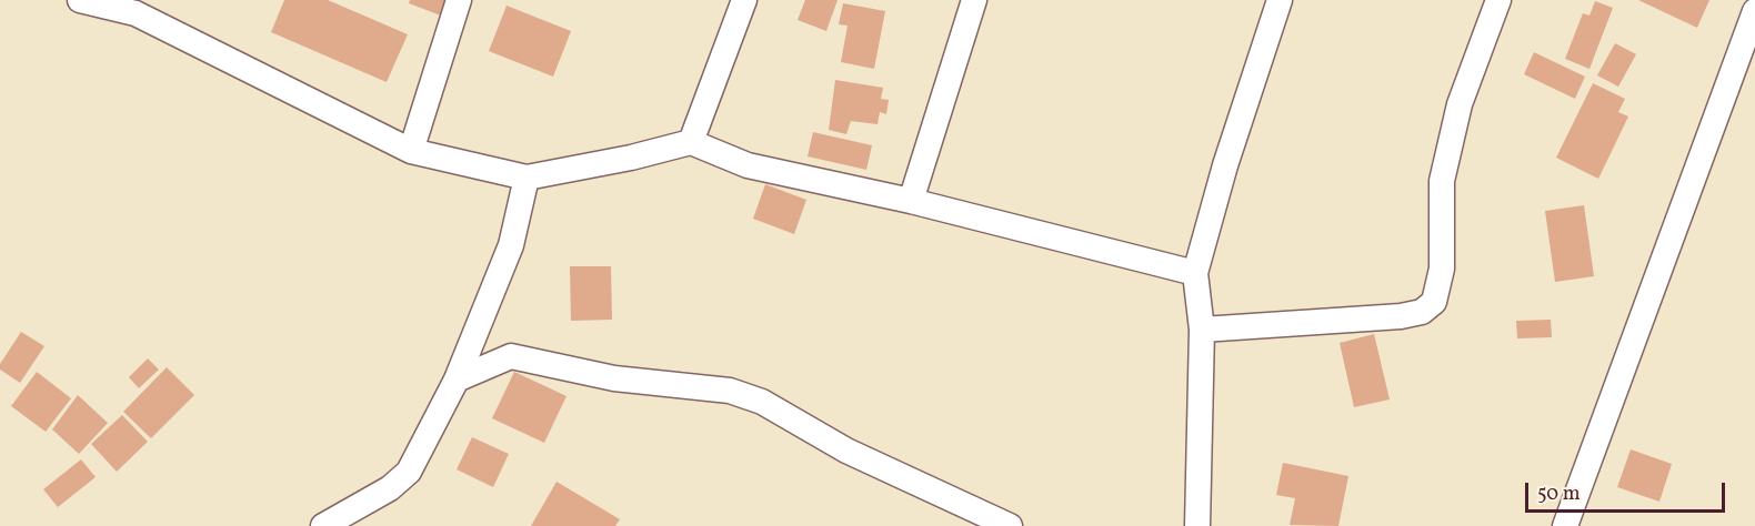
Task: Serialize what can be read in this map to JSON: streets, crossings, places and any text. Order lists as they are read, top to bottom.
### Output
{
  "scale_bar": "50 m"
}
